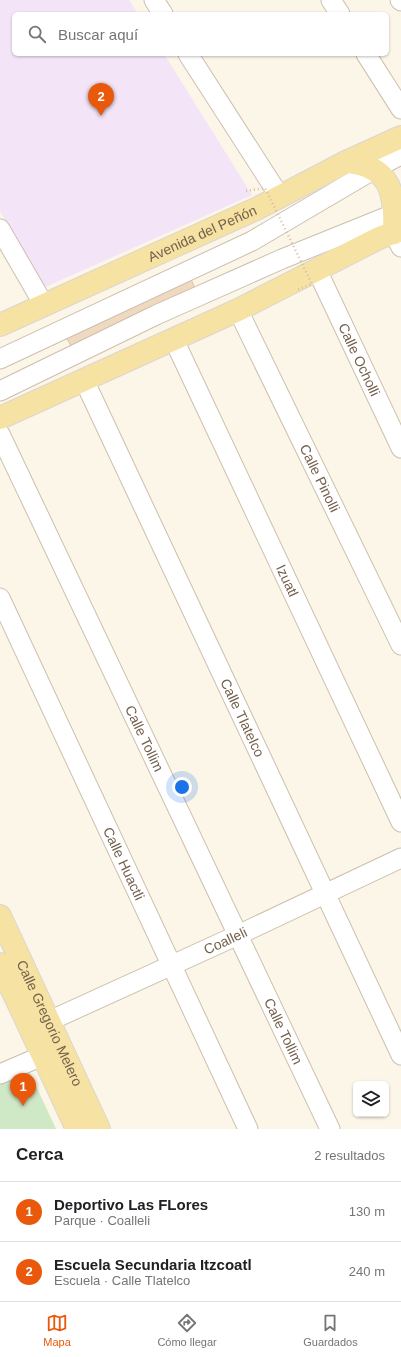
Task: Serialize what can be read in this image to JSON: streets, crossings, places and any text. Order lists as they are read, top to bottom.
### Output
{
  "streets": {
    "main road": ["Avenida del Peñón", "Calle Gregorio Melero"],
    "street": [
      "Calle Ocholli",
      "Calle Pinolli",
      "Izuatl",
      "Calle Tlatelco",
      "Calle Tollim",
      "Calle Huactli",
      "Coalleli"
    ]
  },
  "crossings": [
    ["Calle Tlatelco", "Coalleli"],
    ["Calle Tollim", "Coalleli"],
    ["Calle Huactli", "Coalleli"],
    ["Coalleli", "Calle Gregorio Melero"]
  ],
  "page": {
    "search": "Buscar aquí",
    "pins": ["2", "1"],
    "heading": ["Cerca", "2 resultados"],
    "list": [
      {
        "mark": "1",
        "name": "Deportivo Las FLores",
        "note": "Parque · Coalleli",
        "value": "130 m"
      },
      {
        "mark": "2",
        "name": "Escuela Secundaria Itzcoatl",
        "note": "Escuela · Calle Tlatelco",
        "value": "240 m"
      }
    ],
    "nav": ["Mapa", "Cómo llegar", "Guardados"]
  }
}
